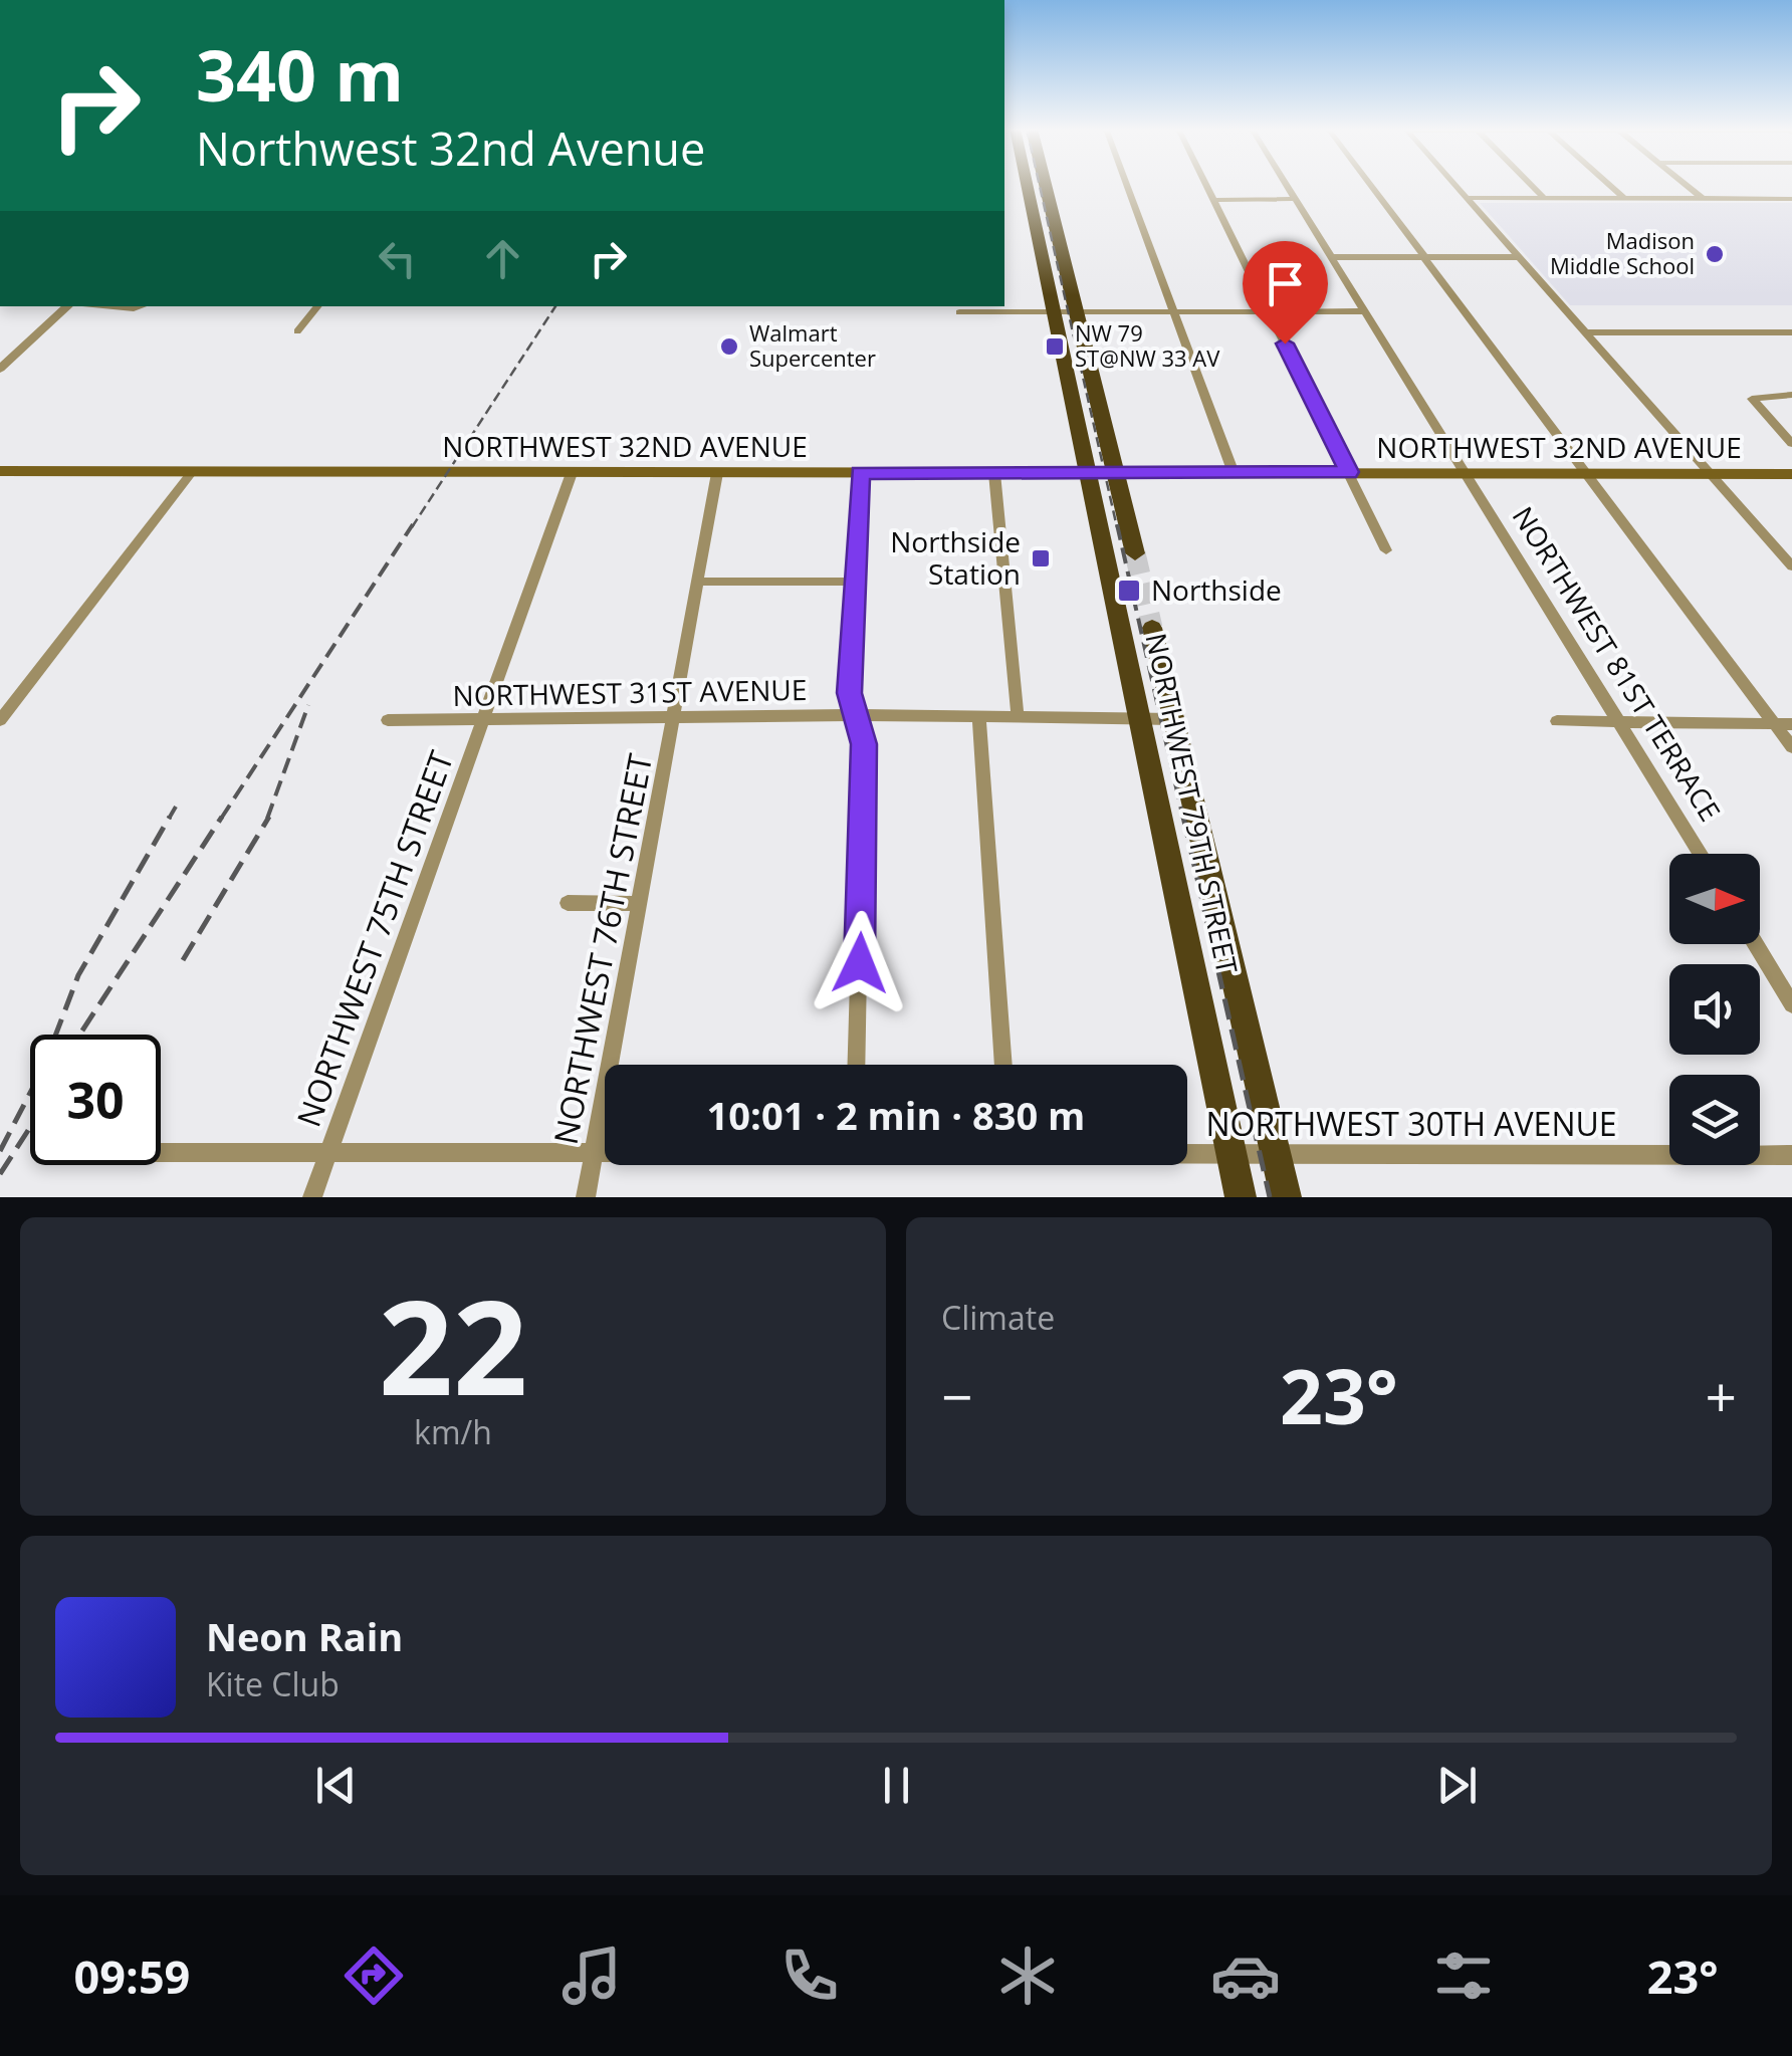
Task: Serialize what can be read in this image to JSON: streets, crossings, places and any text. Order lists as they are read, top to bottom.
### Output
{
  "streets": {
    "main road": ["NORTHWEST 32ND AVENUE", "NORTHWEST 79TH STREET"],
    "street": [
      "NORTHWEST 81ST TERRACE",
      "NORTHWEST 31ST AVENUE",
      "NORTHWEST 75TH STREET",
      "NORTHWEST 76TH STREET",
      "NORTHWEST 30TH AVENUE"
    ]
  },
  "crossings": [
    ["NORTHWEST 32ND AVENUE", "NORTHWEST 81ST TERRACE"],
    ["NORTHWEST 32ND AVENUE", "NORTHWEST 79TH STREET"],
    ["NORTHWEST 32ND AVENUE", "NORTHWEST 75TH STREET"],
    ["NORTHWEST 32ND AVENUE", "NORTHWEST 76TH STREET"],
    ["NORTHWEST 31ST AVENUE", "NORTHWEST 79TH STREET"],
    ["NORTHWEST 31ST AVENUE", "NORTHWEST 75TH STREET"],
    ["NORTHWEST 31ST AVENUE", "NORTHWEST 76TH STREET"],
    ["NORTHWEST 79TH STREET", "NORTHWEST 30TH AVENUE"],
    ["NORTHWEST 75TH STREET", "NORTHWEST 30TH AVENUE"],
    ["NORTHWEST 76TH STREET", "NORTHWEST 30TH AVENUE"]
  ],
  "places": {
    "other": ["Madison Middle School", "Walmart Supercenter"],
    "transit": ["NW 79 ST@NW 33 AV", "Northside Station", "Northside"]
  },
  "north": "right",
  "page": {
    "turn": ["340 m", "Northwest 32nd Avenue"],
    "limit": "30",
    "trip": "10:01 · 2 min · 830 m",
    "tile": [
      ["22", "km/h"],
      "Climate"
    ],
    "heat": ["−", "23°", "+"],
    "song": ["Neon Rain", "Kite Club"],
    "tabs": ["09:59", "23°"]
  }
}
